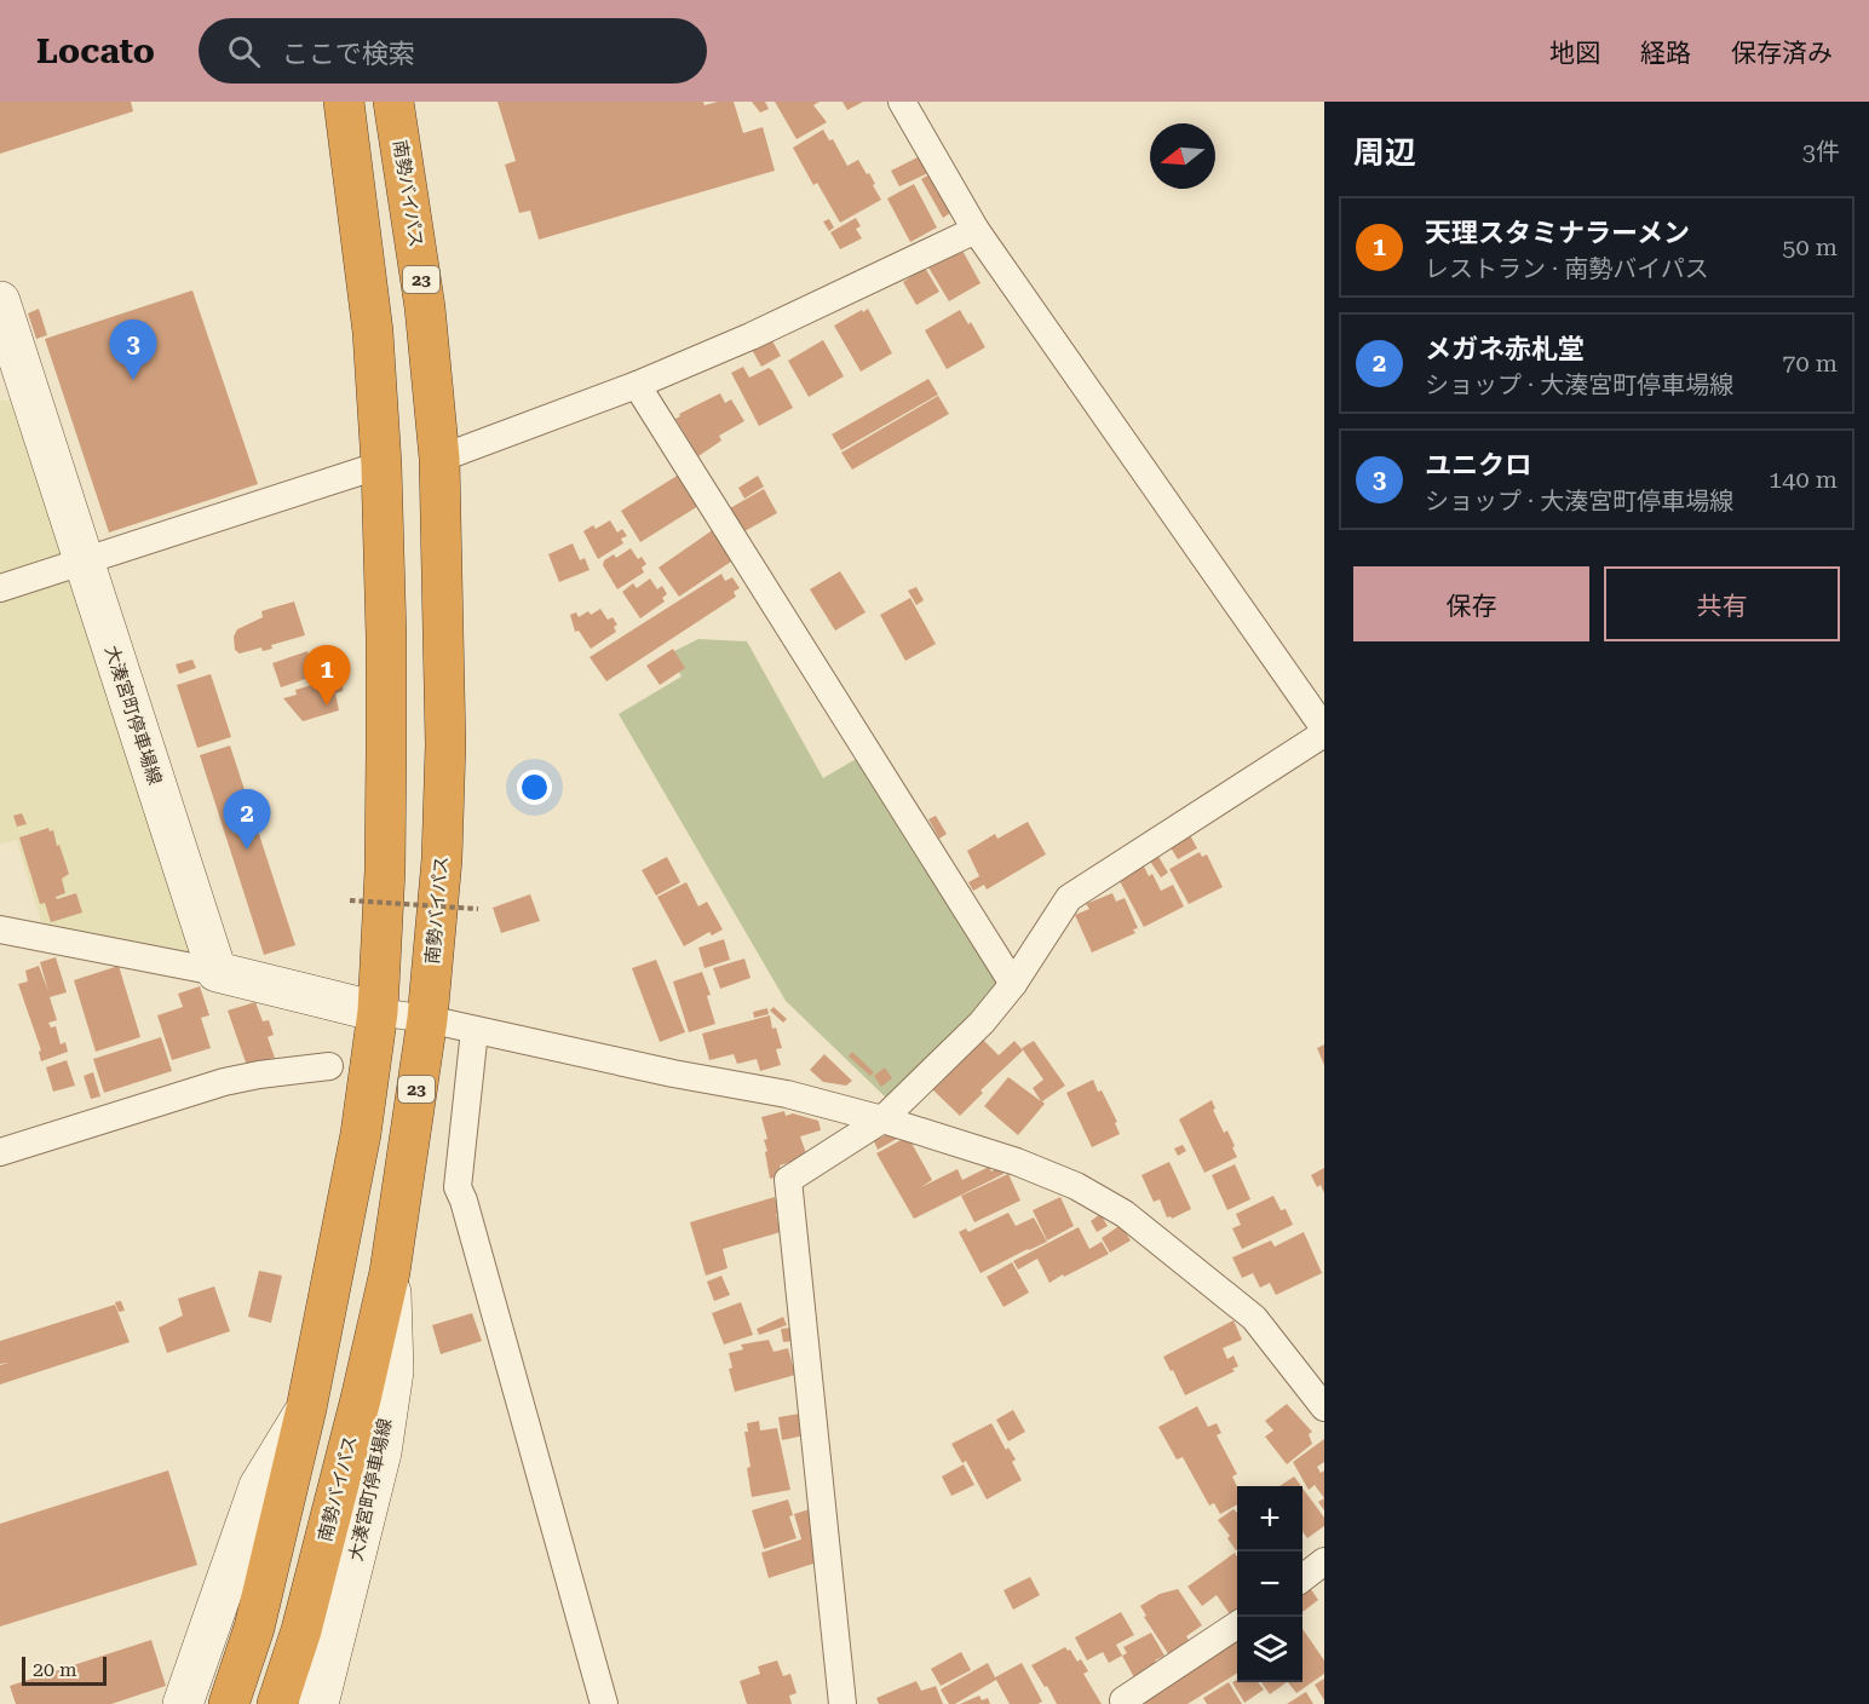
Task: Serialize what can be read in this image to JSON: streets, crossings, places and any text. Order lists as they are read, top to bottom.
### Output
{
  "streets": {
    "highway": ["南勢バイパス", "23"],
    "main road": ["大湊宮町停車場線"]
  },
  "crossings": [
    ["南勢バイパス", "大湊宮町停車場線"]
  ],
  "scale_bar": "20 m",
  "north": "left",
  "page": {
    "header": "Locato",
    "search": "ここで検索",
    "nav": ["地図", "経路", "保存済み"],
    "heading": ["周辺", "3件"],
    "list": [
      {
        "mark": "1",
        "name": "天理スタミナラーメン",
        "note": "レストラン · 南勢バイパス",
        "value": "50 m"
      },
      {
        "mark": "2",
        "name": "メガネ赤札堂",
        "note": "ショップ · 大湊宮町停車場線",
        "value": "70 m"
      },
      {
        "mark": "3",
        "name": "ユニクロ",
        "note": "ショップ · 大湊宮町停車場線",
        "value": "140 m"
      }
    ],
    "pins": ["3", "1", "2"],
    "buttons": ["保存", "共有"],
    "map_buttons": ["+", "−"],
    "scale": "20 m"
  }
}
